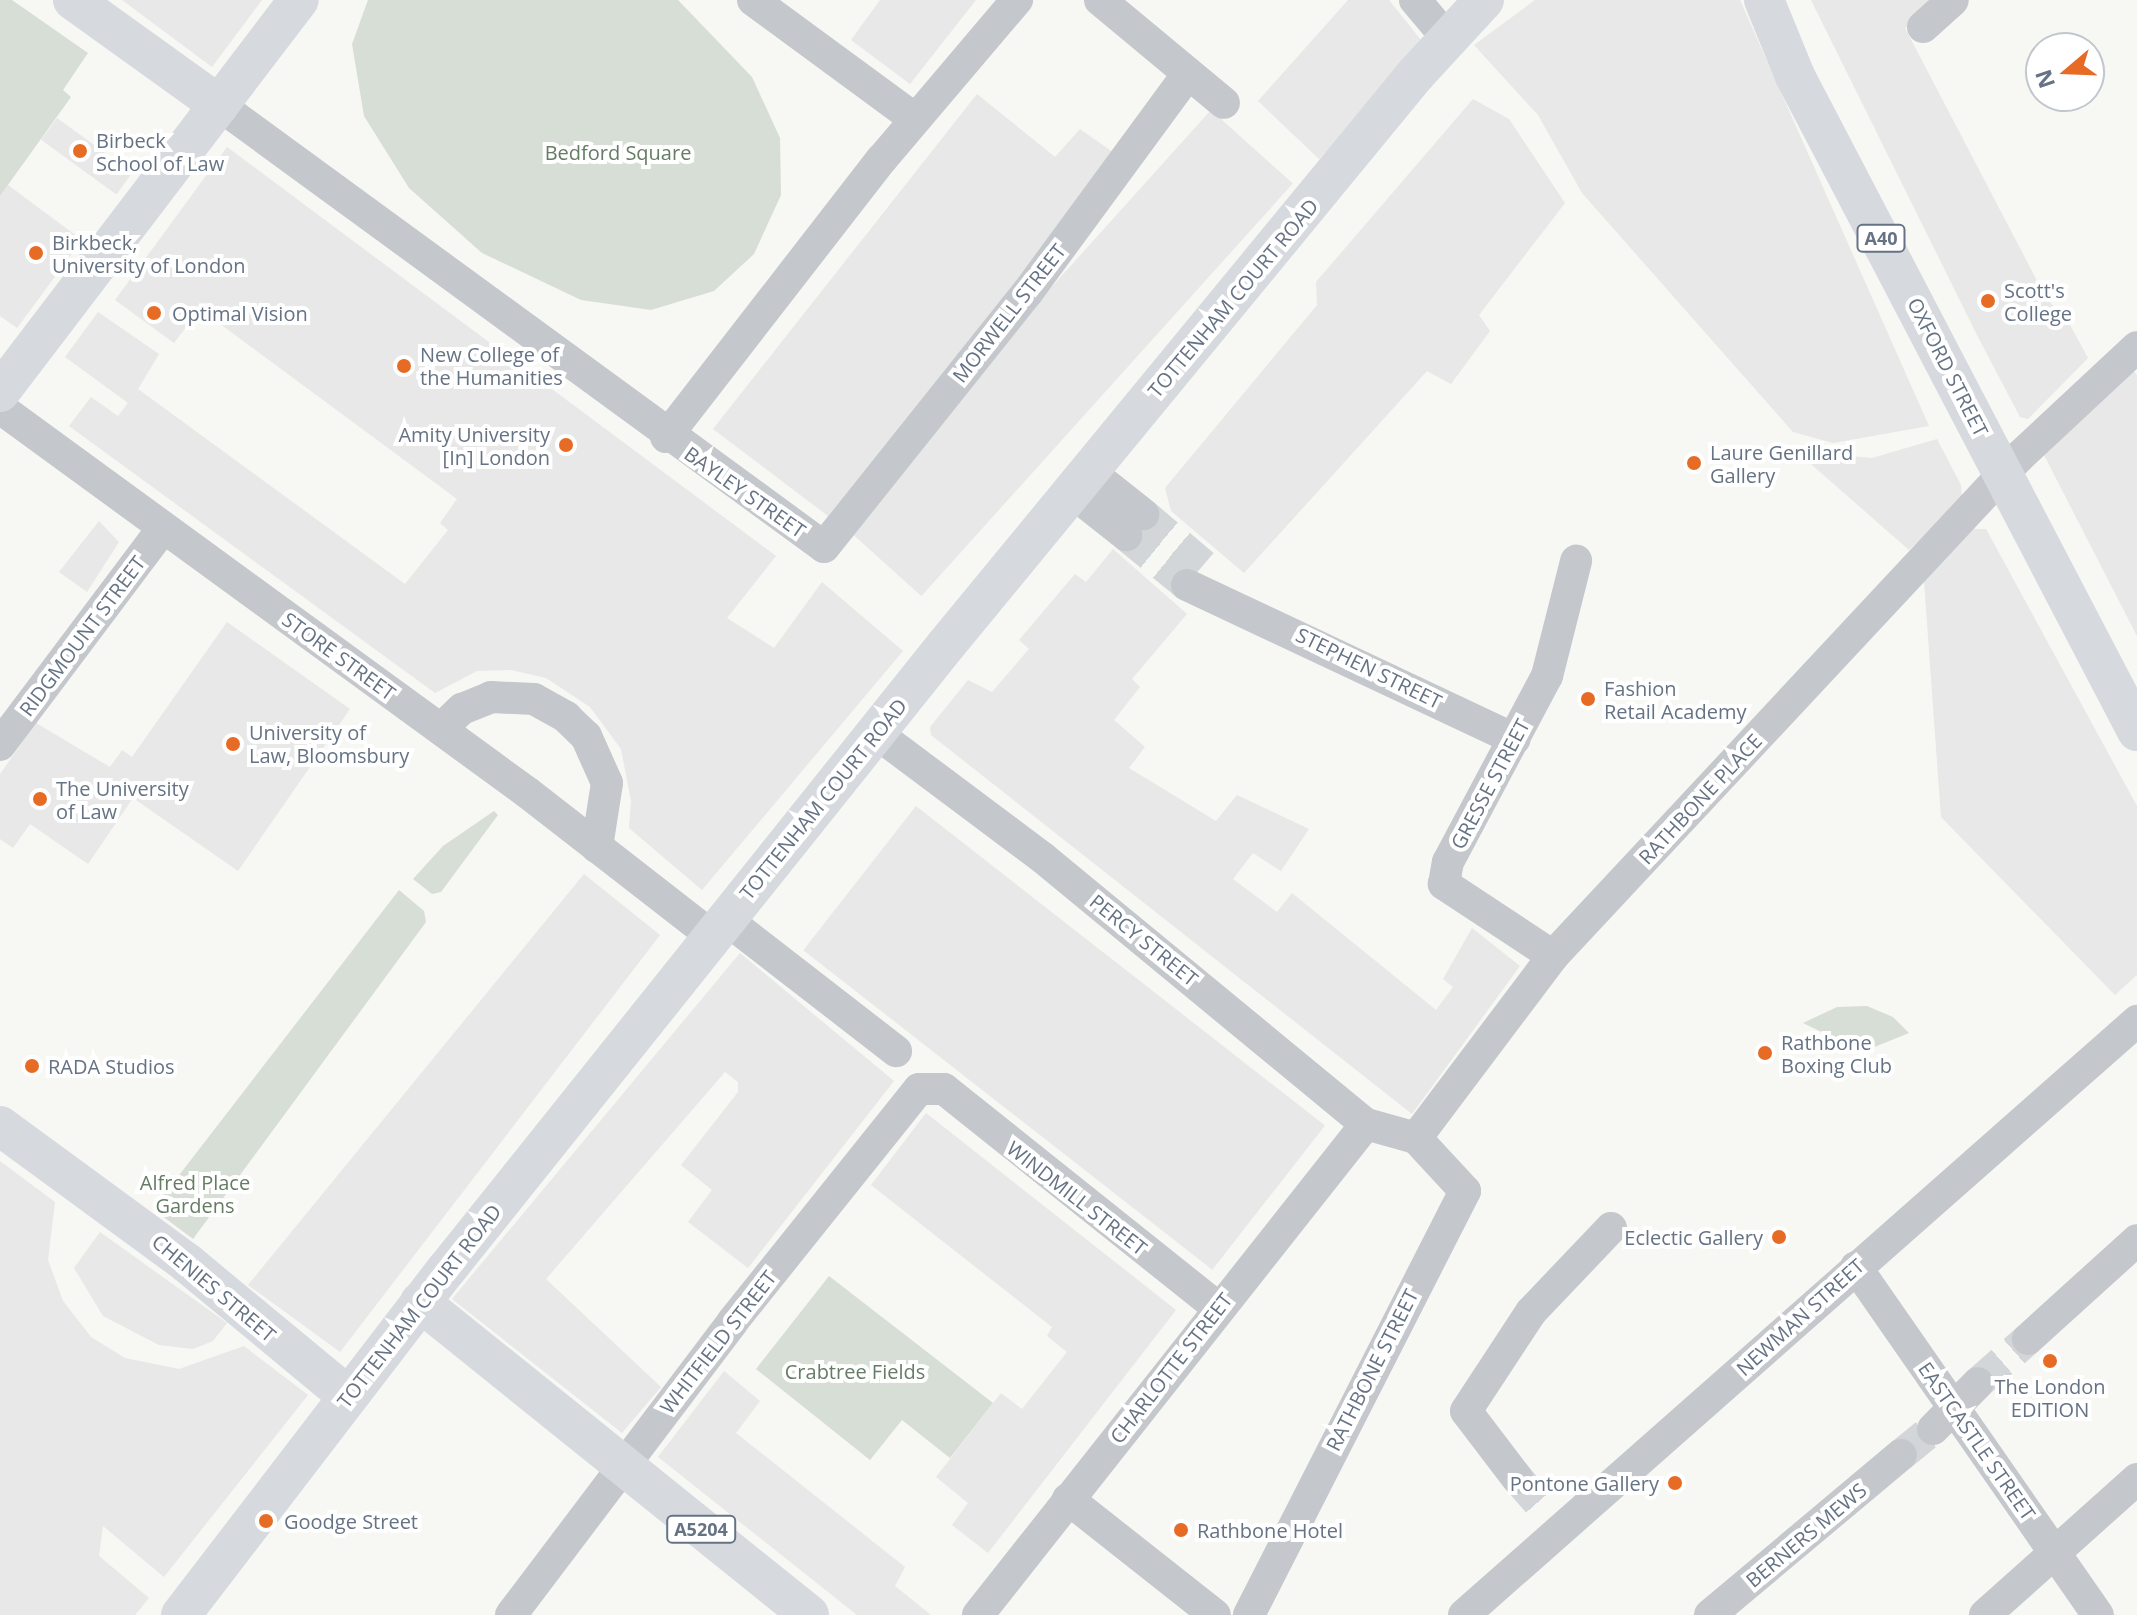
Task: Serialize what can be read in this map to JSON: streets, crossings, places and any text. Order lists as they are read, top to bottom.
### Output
{
  "streets": {
    "main road": [
      "A40",
      "TOTTENHAM COURT ROAD",
      "OXFORD STREET",
      "CHENIES STREET",
      "A5204"
    ],
    "street": [
      "MORWELL STREET",
      "BAYLEY STREET",
      "RIDGMOUNT STREET",
      "STORE STREET",
      "STEPHEN STREET",
      "GRESSE STREET",
      "RATHBONE PLACE",
      "PERCY STREET",
      "WINDMILL STREET",
      "NEWMAN STREET",
      "WHITFIELD STREET",
      "CHARLOTTE STREET",
      "RATHBONE STREET",
      "EASTCASTLE STREET",
      "BERNERS MEWS"
    ]
  },
  "crossings": [
    ["TOTTENHAM COURT ROAD", "STORE STREET"],
    ["TOTTENHAM COURT ROAD", "PERCY STREET"],
    ["TOTTENHAM COURT ROAD", "CHENIES STREET"],
    ["TOTTENHAM COURT ROAD", "A5204"],
    ["MORWELL STREET", "BAYLEY STREET"],
    ["OXFORD STREET", "RATHBONE PLACE"],
    ["RIDGMOUNT STREET", "STORE STREET"],
    ["STEPHEN STREET", "GRESSE STREET"],
    ["GRESSE STREET", "RATHBONE PLACE"],
    ["RATHBONE PLACE", "PERCY STREET"],
    ["RATHBONE PLACE", "RATHBONE STREET"],
    ["PERCY STREET", "CHARLOTTE STREET"],
    ["PERCY STREET", "RATHBONE STREET"],
    ["WINDMILL STREET", "WHITFIELD STREET"],
    ["WINDMILL STREET", "CHARLOTTE STREET"],
    ["NEWMAN STREET", "EASTCASTLE STREET"],
    ["WHITFIELD STREET", "A5204"]
  ],
  "parks": ["Bedford Square", "Alfred Place Gardens", "Crabtree Fields"],
  "places": [
    "Birbeck School of Law",
    "Birkbeck, University of London",
    "Scott's College",
    "Optimal Vision",
    "New College of the Humanities",
    "Amity University [In] London",
    "Laure Genillard Gallery",
    "Fashion Retail Academy",
    "University of Law, Bloomsbury",
    "The University of Law",
    "Rathbone Boxing Club",
    "RADA Studios",
    "Eclectic Gallery",
    "The London EDITION",
    "Pontone Gallery",
    "Goodge Street",
    "Rathbone Hotel"
  ],
  "north": "left"
}
